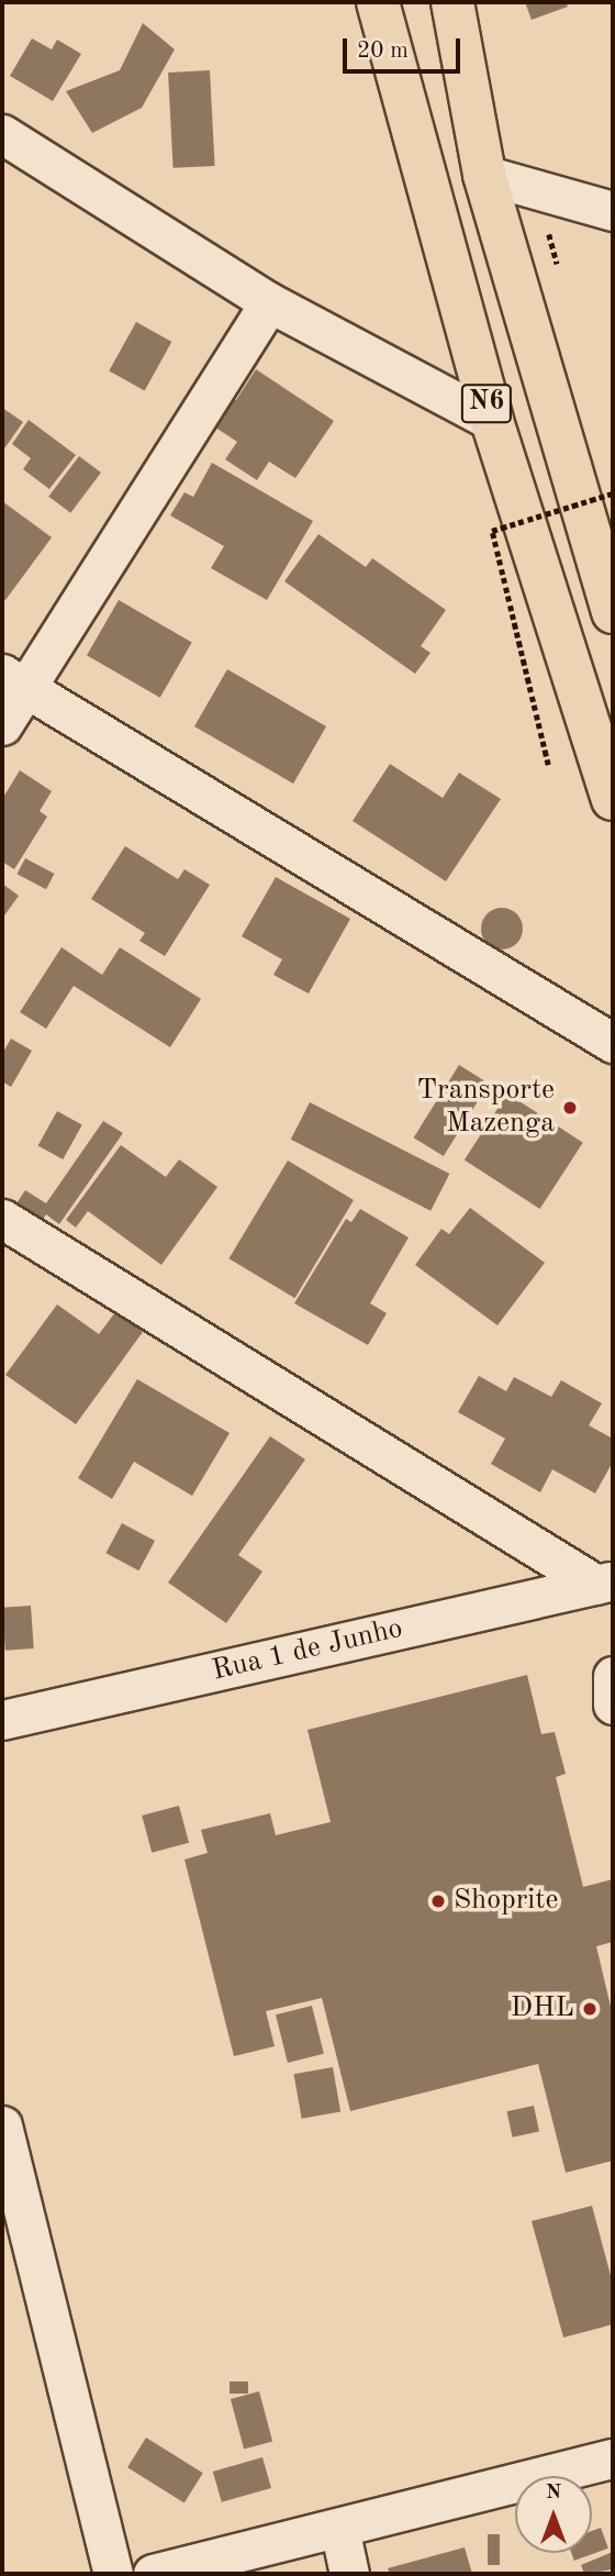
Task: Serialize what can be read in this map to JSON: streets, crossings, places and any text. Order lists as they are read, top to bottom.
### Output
{
  "streets": {
    "highway": ["N6"],
    "street": ["Rua 1 de Junho"]
  },
  "places": ["Transporte Mazenga", "Shoprite", "DHL"],
  "scale_bar": "20 m",
  "north": "top"
}
